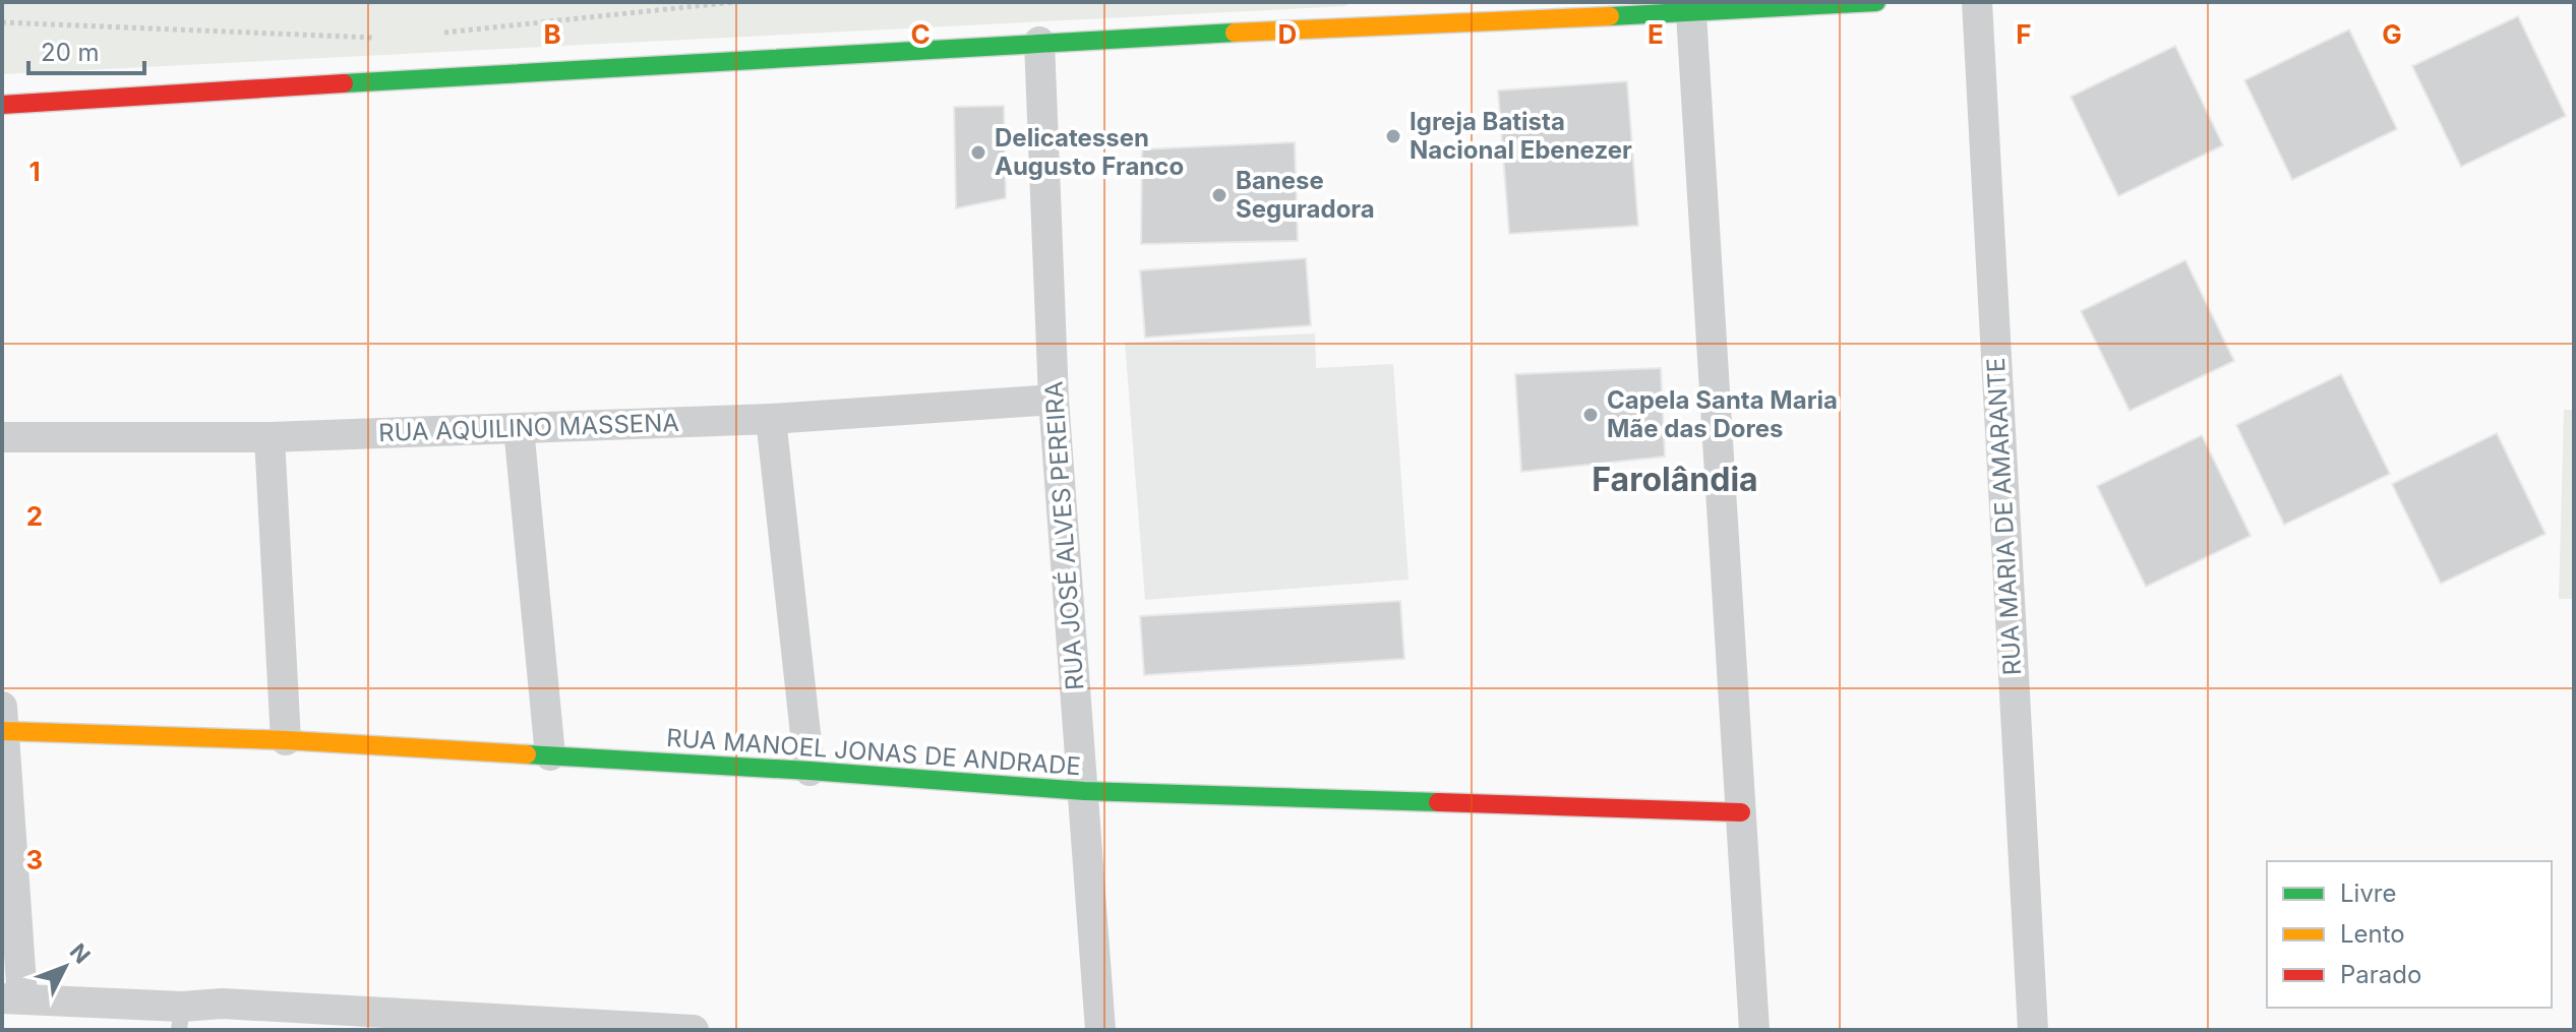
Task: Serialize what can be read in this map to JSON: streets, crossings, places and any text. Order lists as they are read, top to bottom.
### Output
{
  "streets": {
    "main road": ["RUA MANOEL JONAS DE ANDRADE"],
    "street": ["RUA AQUILINO MASSENA", "RUA MARIA DE AMARANTE", "RUA JOSÉ ALVES PEREIRA"]
  },
  "crossings": [
    ["RUA AQUILINO MASSENA", "RUA JOSÉ ALVES PEREIRA"],
    ["RUA JOSÉ ALVES PEREIRA", "RUA MANOEL JONAS DE ANDRADE"]
  ],
  "districts": ["Farolândia"],
  "places": [
    "Igreja Batista Nacional Ebenezer",
    "Delicatessen Augusto Franco",
    "Banese Seguradora",
    "Capela Santa Maria Mãe das Dores"
  ],
  "legend": ["Livre", "Lento", "Parado"],
  "scale_bar": "20 m",
  "north": "top right",
  "grid": {
    "columns": [
      "B",
      "C",
      "D",
      "E",
      "F",
      "G"
    ],
    "rows": ["1", "2", "3"]
  }
}
